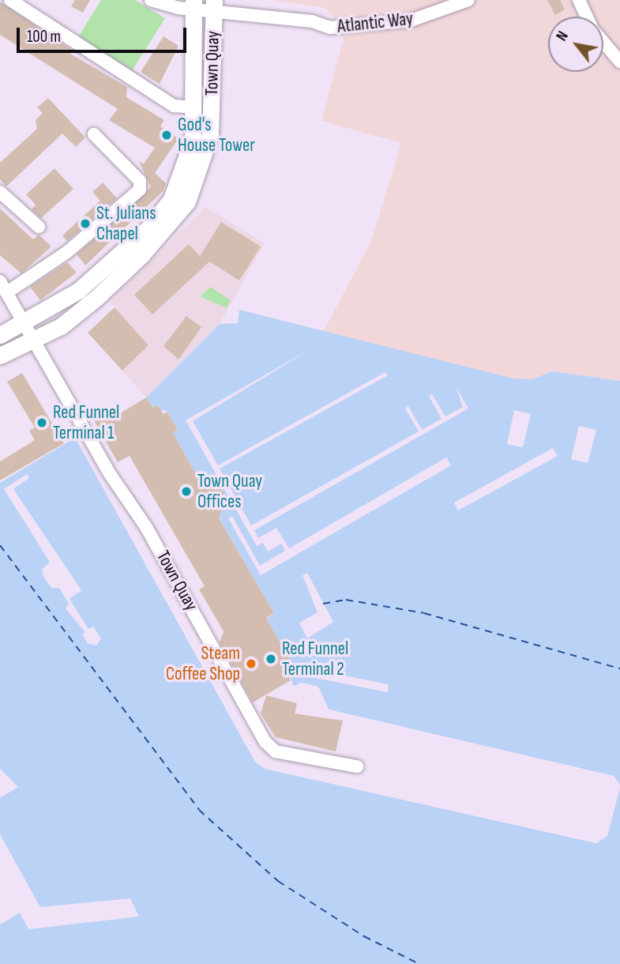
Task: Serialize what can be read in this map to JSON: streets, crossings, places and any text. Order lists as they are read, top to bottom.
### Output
{
  "streets": {
    "main road": ["Town Quay"],
    "street": ["Atlantic Way"]
  },
  "crossings": [
    ["Atlantic Way", "Town Quay"]
  ],
  "places": [
    "God's House Tower",
    "St. Julians Chapel",
    "Red Funnel Terminal 1",
    "Town Quay Offices",
    "Red Funnel Terminal 2",
    "Steam Coffee Shop"
  ],
  "scale_bar": "100 m",
  "north": "top left"
}
